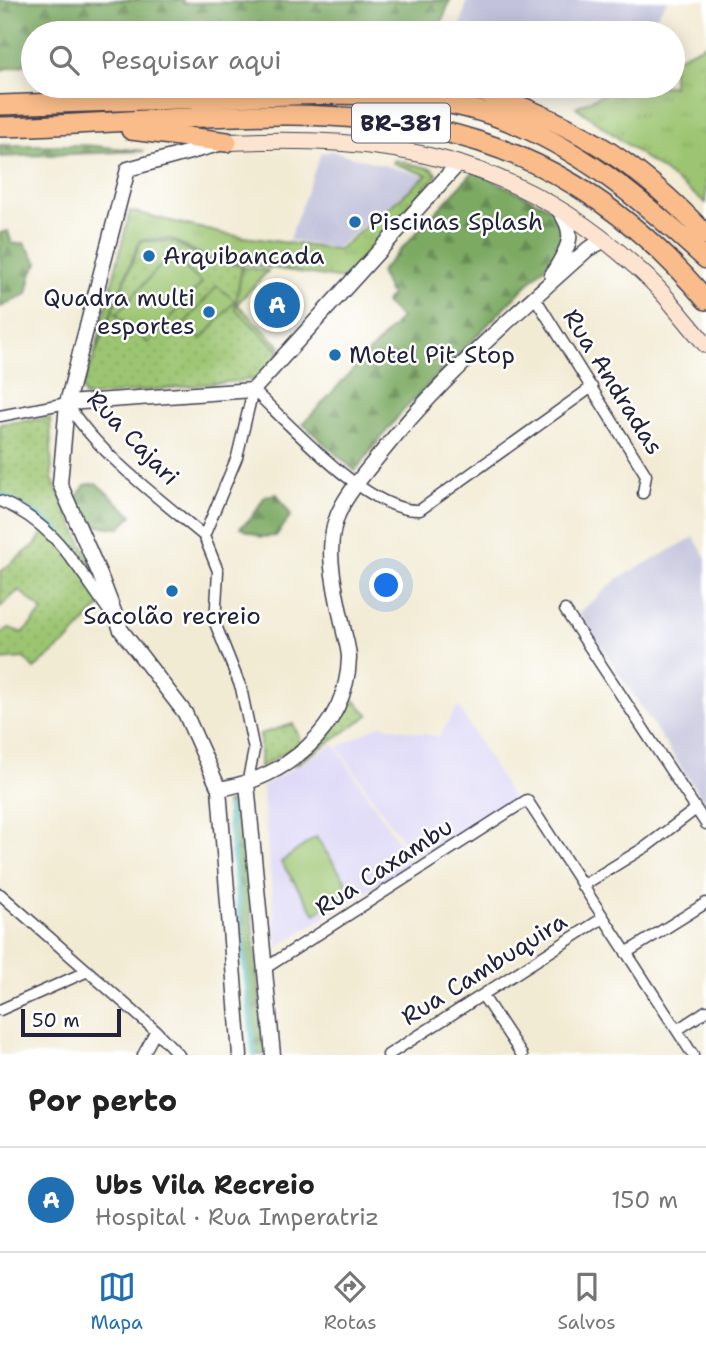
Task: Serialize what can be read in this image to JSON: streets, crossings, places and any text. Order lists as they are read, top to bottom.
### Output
{
  "streets": {
    "highway": ["BR-381"],
    "street": [
      "Rua Andradas",
      "Rua Cajari",
      "Rua Caxambu",
      "Rua Cambuquira"
    ]
  },
  "crossings": [
    ["BR-381", "Rua Cajari"]
  ],
  "places": [
    "Piscinas Splash",
    "Arquibancada",
    "Quadra multi esportes",
    "Motel Pit Stop",
    "Sacolão recreio"
  ],
  "scale_bar": "50 m",
  "page": {
    "search": "Pesquisar aqui",
    "pins": "A",
    "scale": "50 m",
    "heading": "Por perto",
    "list": [
      {
        "mark": "A",
        "name": "Ubs Vila Recreio",
        "note": "Hospital · Rua Imperatriz",
        "value": "150 m"
      }
    ],
    "nav": ["Mapa", "Rotas", "Salvos"]
  }
}
